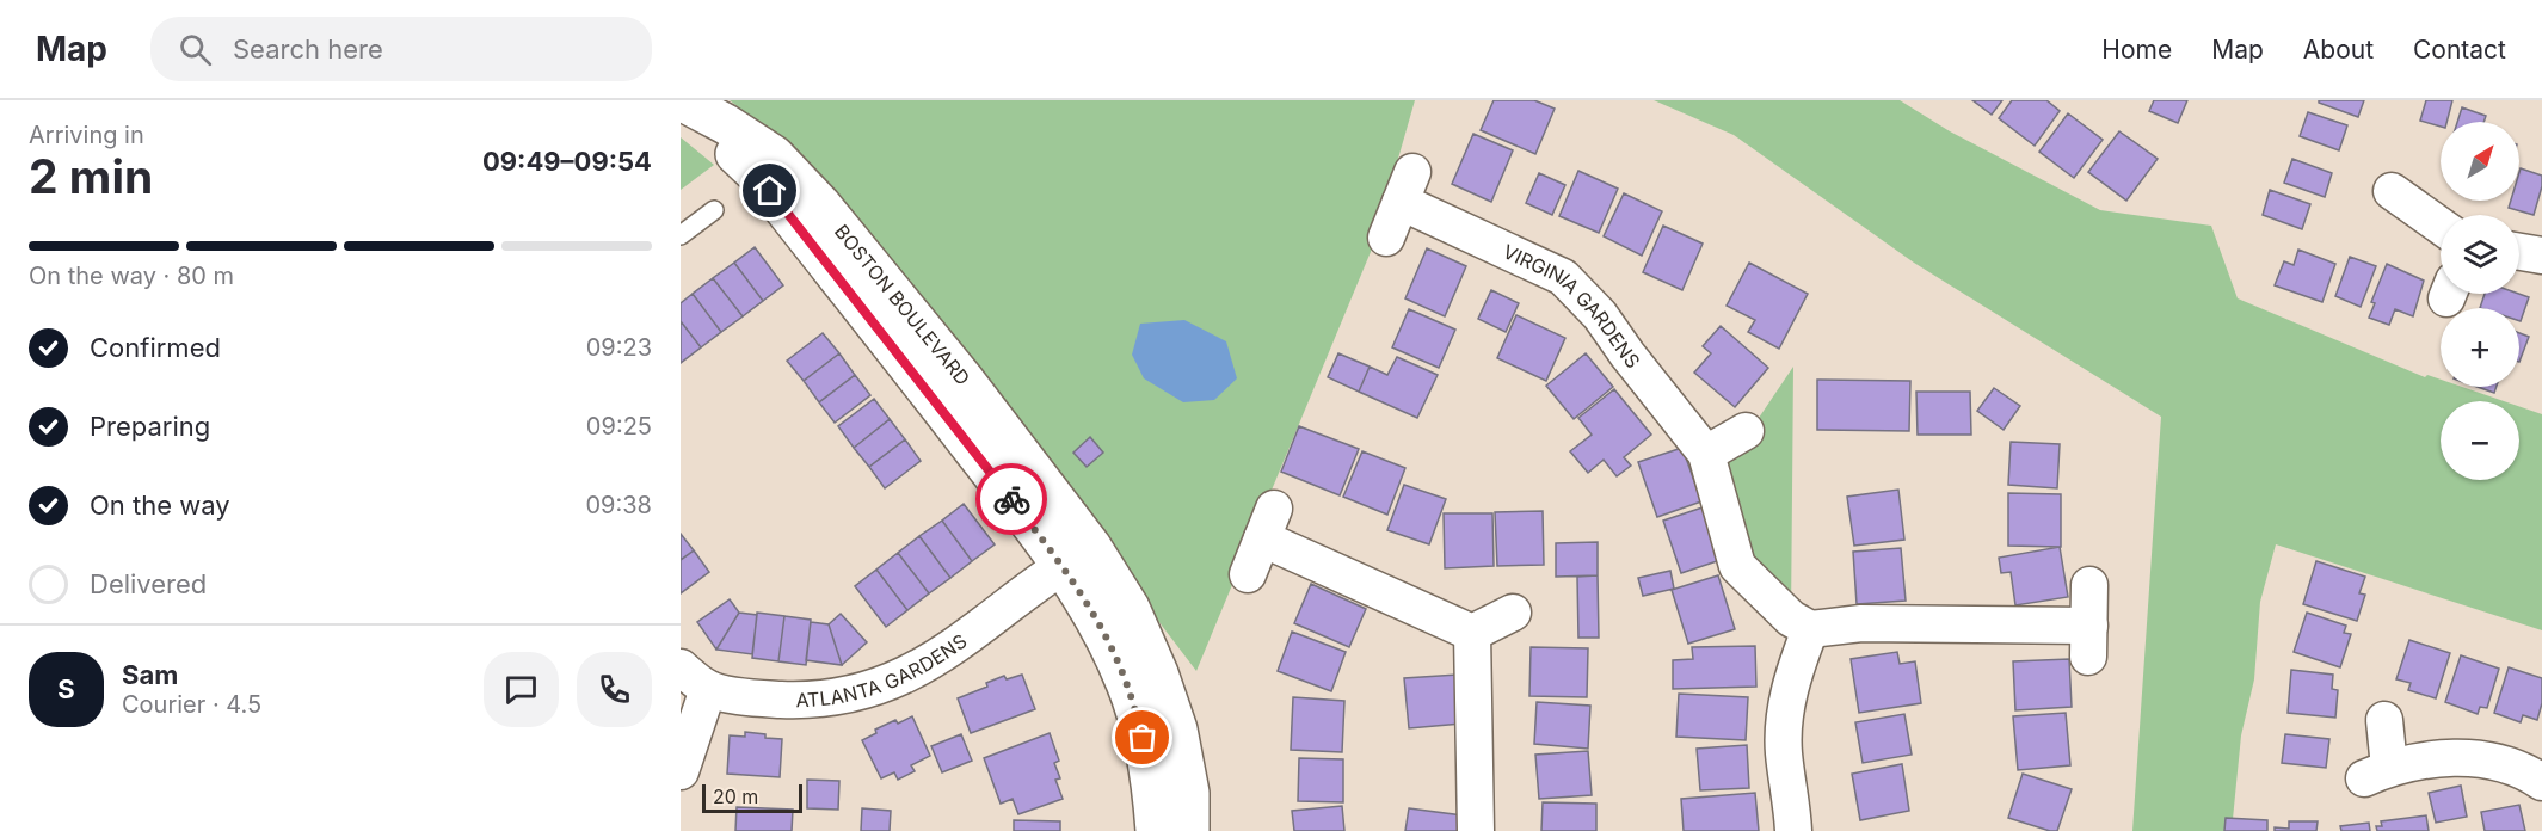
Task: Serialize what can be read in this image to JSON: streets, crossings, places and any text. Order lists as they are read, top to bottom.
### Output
{
  "streets": {
    "street": ["BOSTON BOULEVARD", "VIRGINIA GARDENS", "ATLANTA GARDENS"]
  },
  "crossings": [
    ["BOSTON BOULEVARD", "ATLANTA GARDENS"]
  ],
  "scale_bar": "20 m",
  "north": "top right",
  "page": {
    "header": "Map",
    "search": "Search here",
    "nav": [
      "Home",
      "Map",
      "About",
      "Contact"
    ],
    "heading": ["2 min", "Arriving in", "09:49–09:54"],
    "panel": ["Sam", "Courier · 4.5"],
    "map_buttons": ["+", "−"],
    "bar": "On the way · 80 m",
    "list": [
      ["Confirmed", "09:23"],
      ["Preparing", "09:25"],
      ["On the way", "09:38"],
      "Delivered"
    ],
    "round": "S",
    "scale": "20 m"
  }
}
